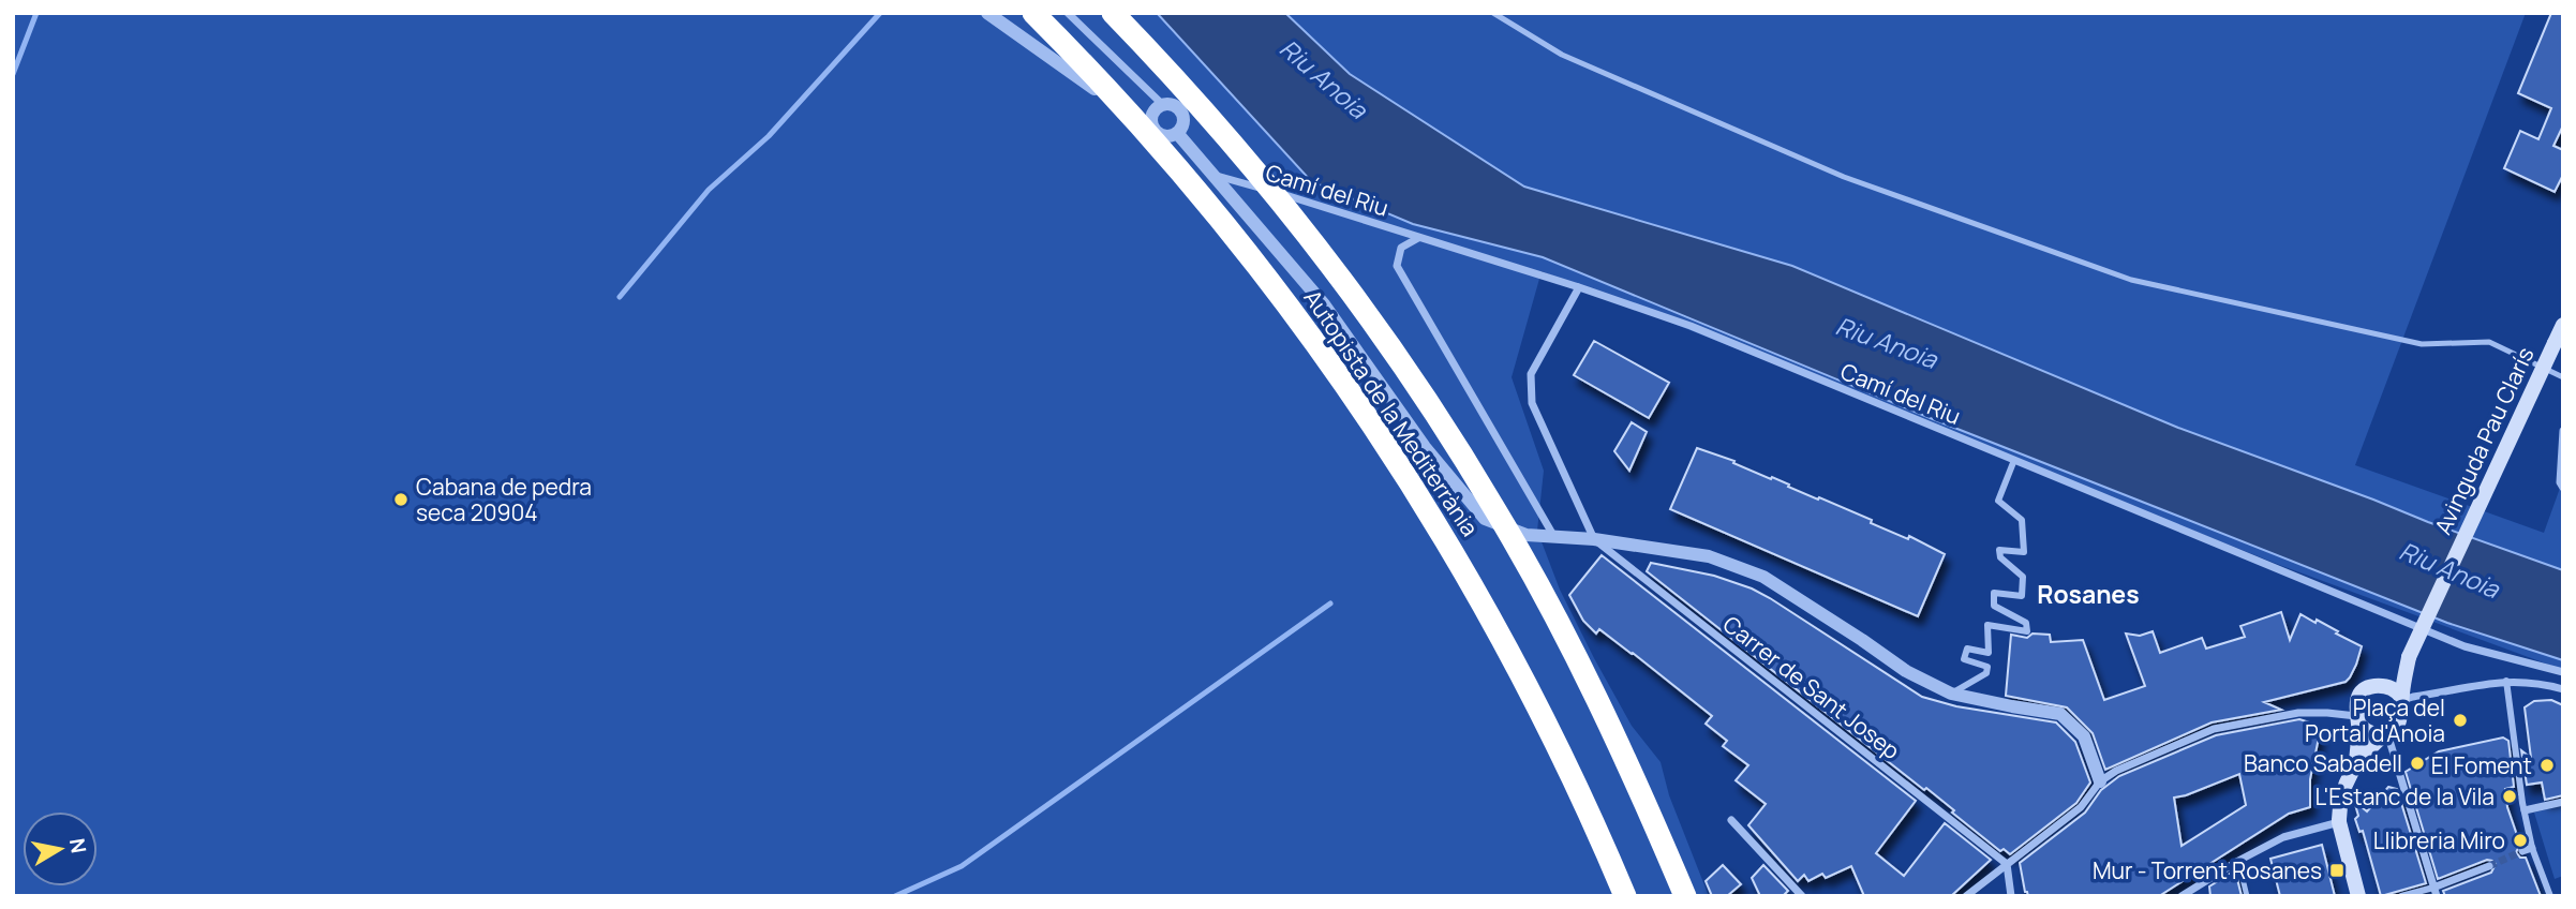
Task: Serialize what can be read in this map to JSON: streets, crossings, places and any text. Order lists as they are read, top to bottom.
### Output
{
  "streets": {
    "highway": ["Autopista de la Mediterrània"],
    "main road": ["Avinguda Pau Clarís"],
    "street": ["Camí del Riu", "Carrer de Sant Josep"]
  },
  "districts": ["Rosanes"],
  "water": ["Riu Anoia"],
  "places": {
    "other": [
      "Cabana de pedra seca 20904",
      "Plaça del Portal d'Anoia",
      "Banco Sabadell",
      "El Foment",
      "L'Estanc de la Vila",
      "Llibreria Miro"
    ],
    "transit": ["Mur - Torrent Rosanes"]
  },
  "north": "right"
}
